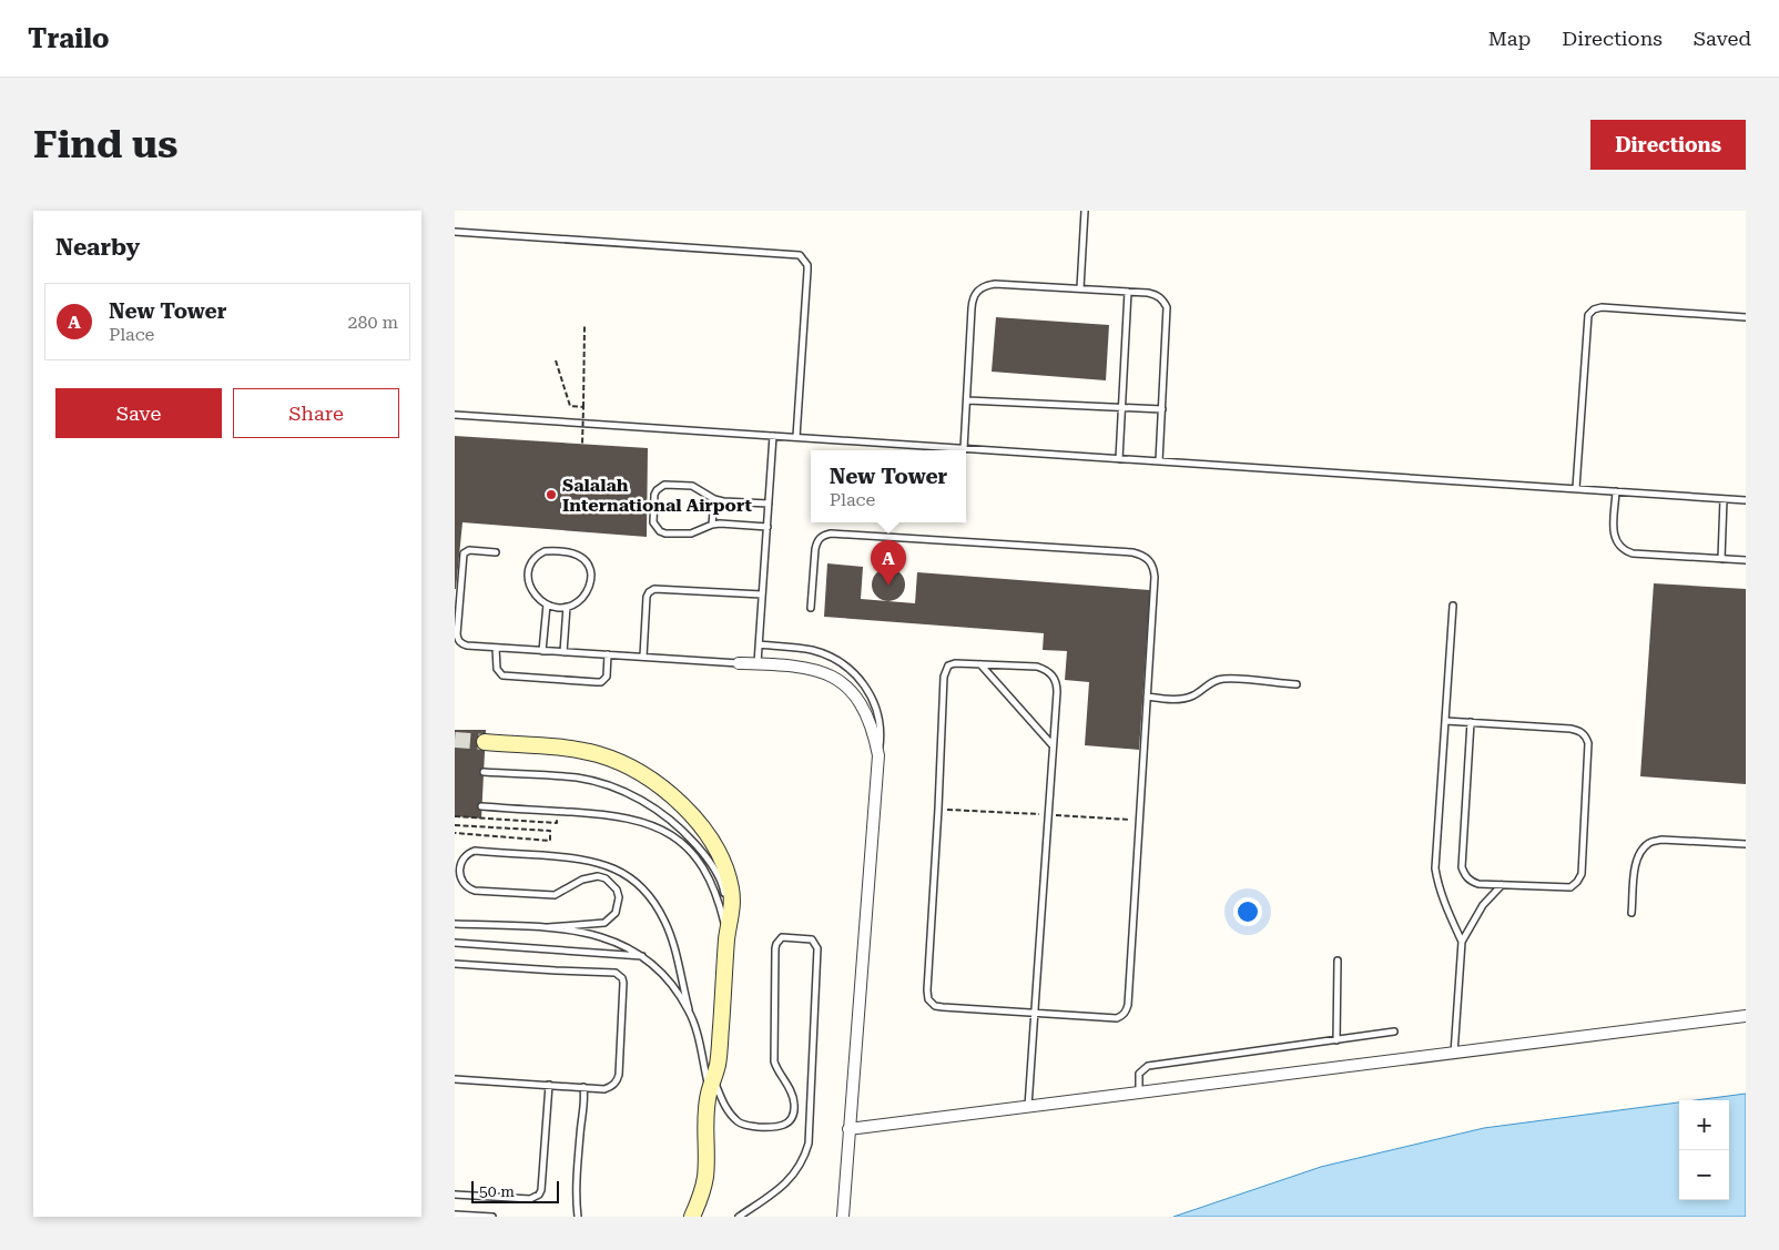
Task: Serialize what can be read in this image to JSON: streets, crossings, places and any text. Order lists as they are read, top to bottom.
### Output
{
  "places": ["Salalah International Airport"],
  "scale_bar": "50 m",
  "page": {
    "header": "Trailo",
    "nav": ["Map", "Directions", "Saved"],
    "buttons": [
      "Directions",
      ["Save", "Share"]
    ],
    "title": "Find us",
    "heading": "Nearby",
    "list": [
      {
        "mark": "A",
        "name": "New Tower",
        "note": "Place",
        "value": "280 m"
      }
    ],
    "popup": ["New Tower", "Place"],
    "pins": "A",
    "map_buttons": ["+", "−"],
    "scale": "50 m"
  }
}
